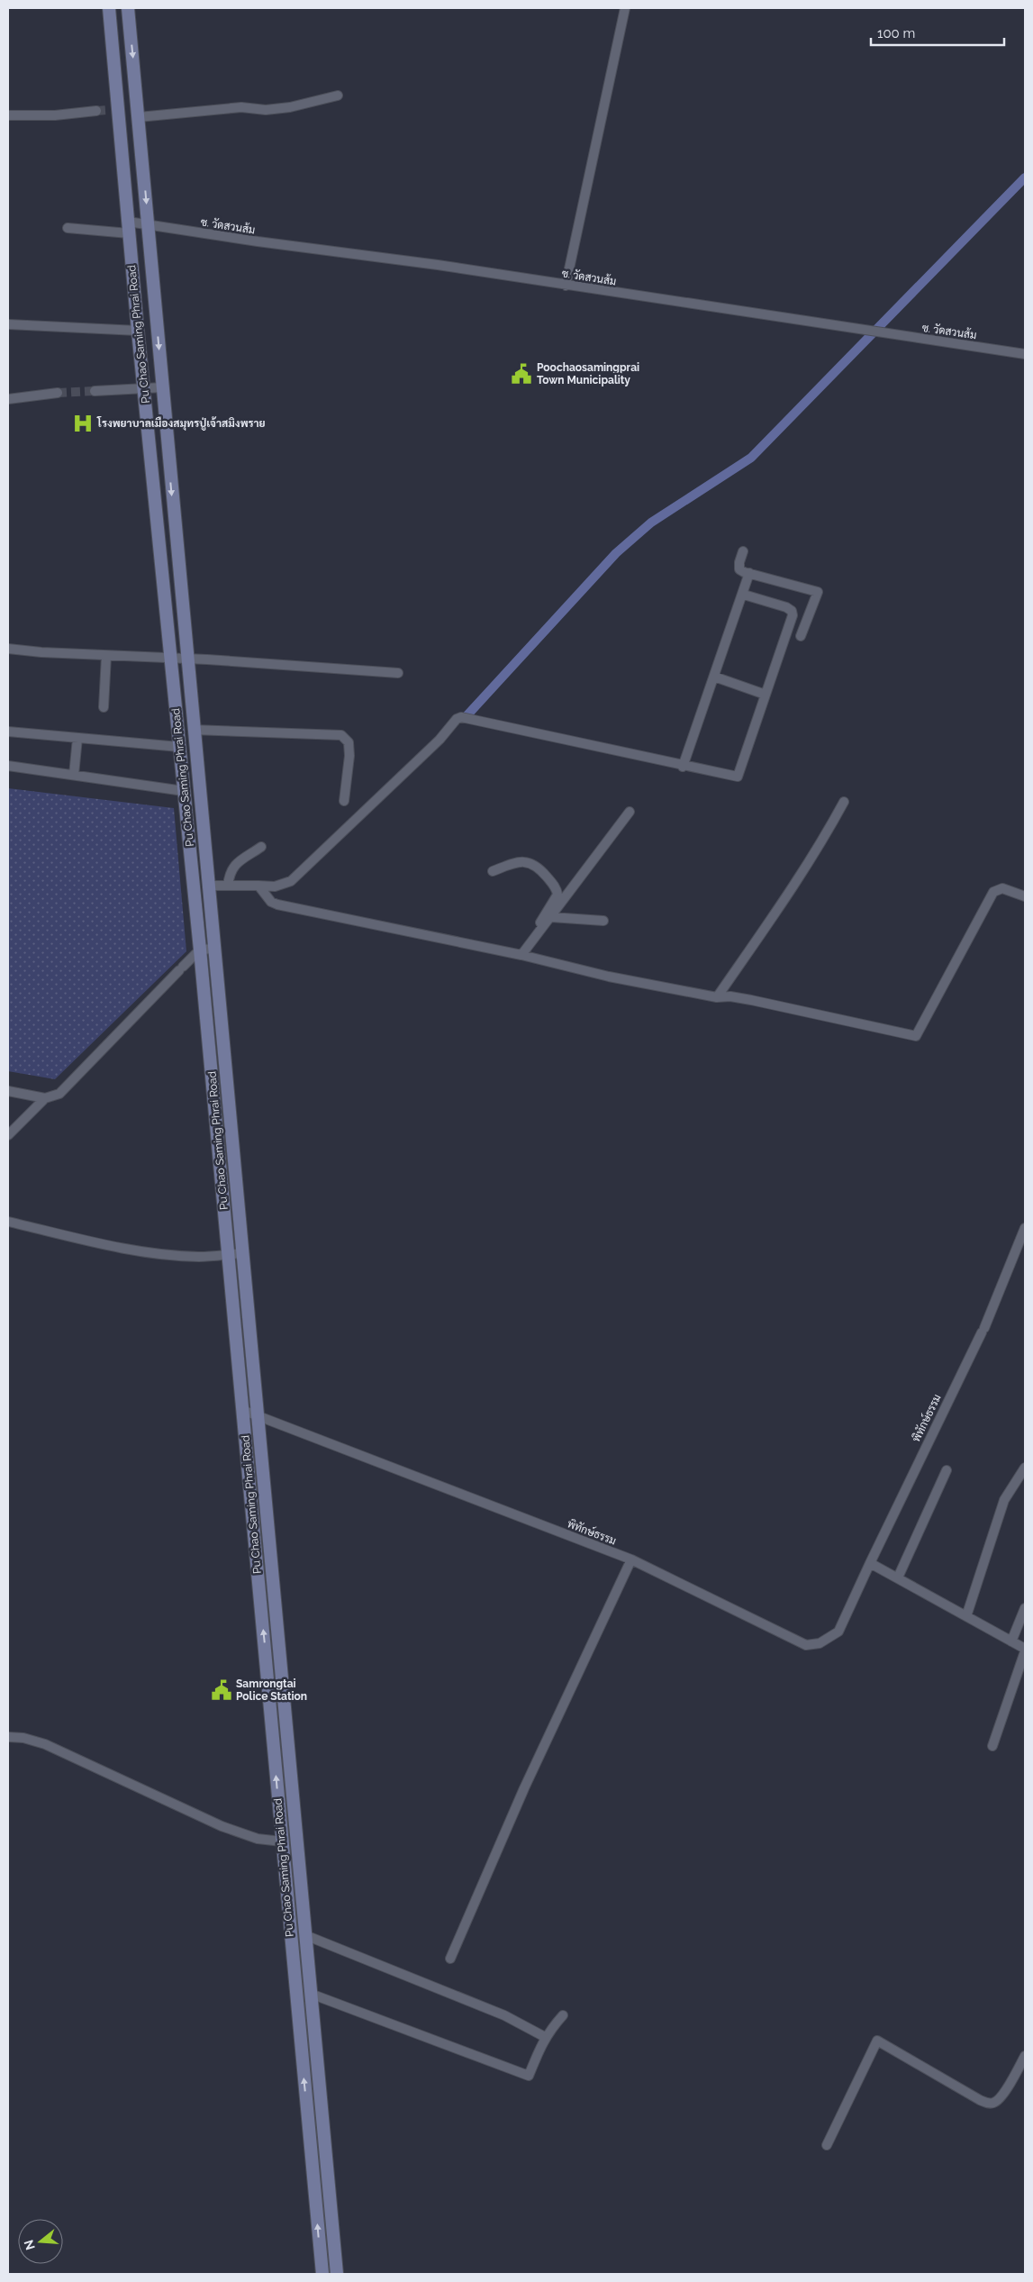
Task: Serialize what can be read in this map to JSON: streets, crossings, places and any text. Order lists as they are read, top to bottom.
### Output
{
  "streets": {
    "main road": ["Pu Chao Saming Phrai Road"],
    "street": ["ซ. วัดสวนส้ม", "พิทักษ์ธรรม"]
  },
  "crossings": [
    ["ซ. วัดสวนส้ม", "Pu Chao Saming Phrai Road"],
    ["Pu Chao Saming Phrai Road", "พิทักษ์ธรรม"]
  ],
  "places": {
    "public building": ["Poochaosamingprai Town Municipality", "Samrongtai Police Station"],
    "hospital": ["โรงพยาบาลเมืองสมุทรปู่เจ้าสมิงพราย"]
  },
  "scale_bar": "100 m",
  "north": "left"
}
